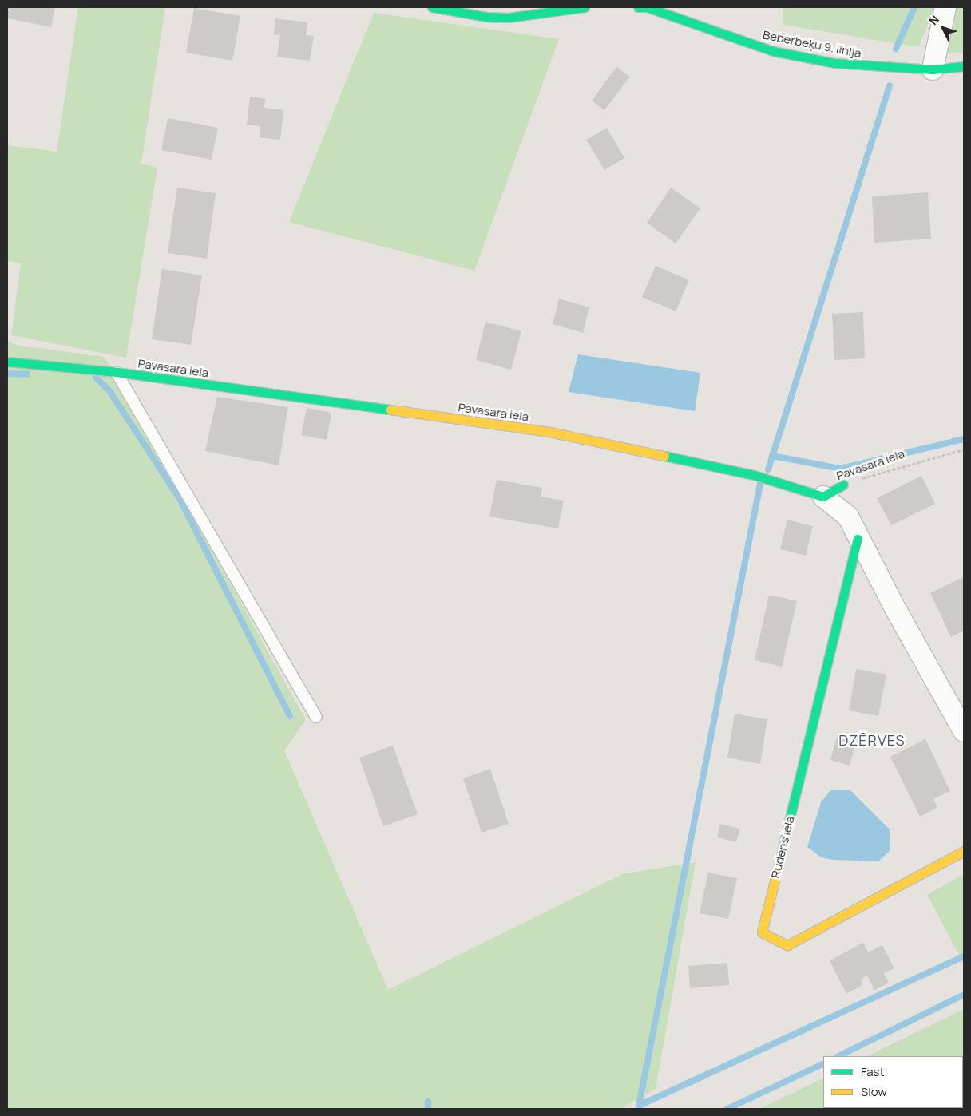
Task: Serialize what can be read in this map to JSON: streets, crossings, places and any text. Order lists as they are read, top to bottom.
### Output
{
  "streets": {
    "street": ["Beberbeķu 9. līnija", "Pavasara iela", "Rudens iela"]
  },
  "districts": ["DZĒRVES"],
  "legend": ["Fast", "Slow"],
  "north": "top left"
}
